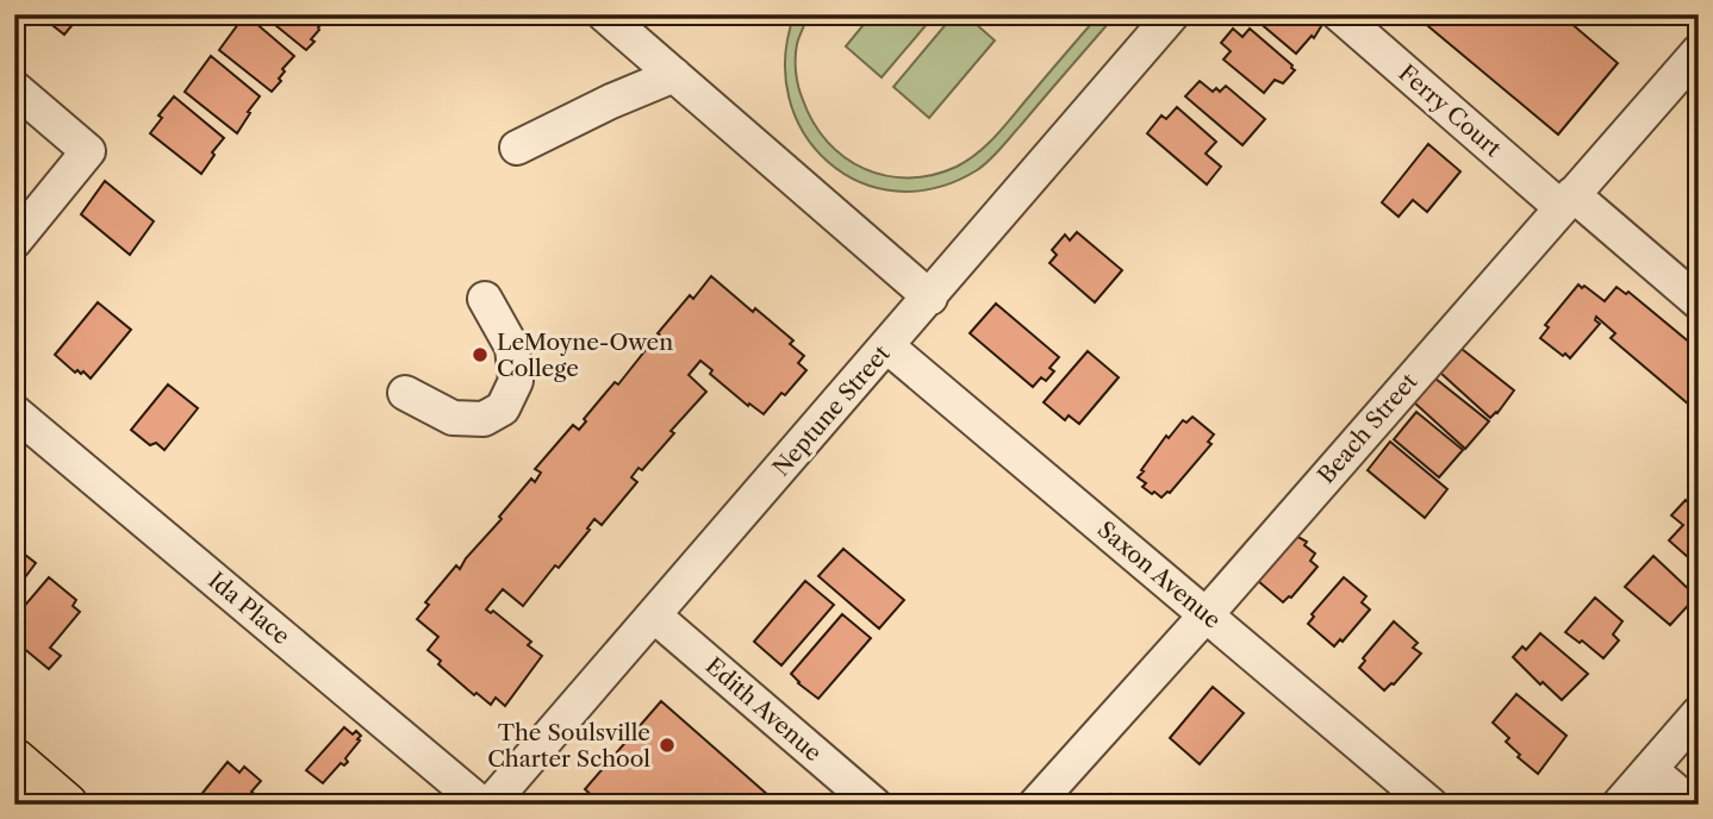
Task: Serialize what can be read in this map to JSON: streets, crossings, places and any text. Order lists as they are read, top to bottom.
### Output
{
  "streets": {
    "street": [
      "Ferry Court",
      "Neptune Street",
      "Beach Street",
      "Saxon Avenue",
      "Ida Place",
      "Edith Avenue"
    ]
  },
  "crossings": [
    ["Ferry Court", "Beach Street"],
    ["Neptune Street", "Saxon Avenue"],
    ["Neptune Street", "Edith Avenue"],
    ["Beach Street", "Saxon Avenue"]
  ],
  "places": ["LeMoyne-Owen College", "The Soulsville Charter School"]
}
